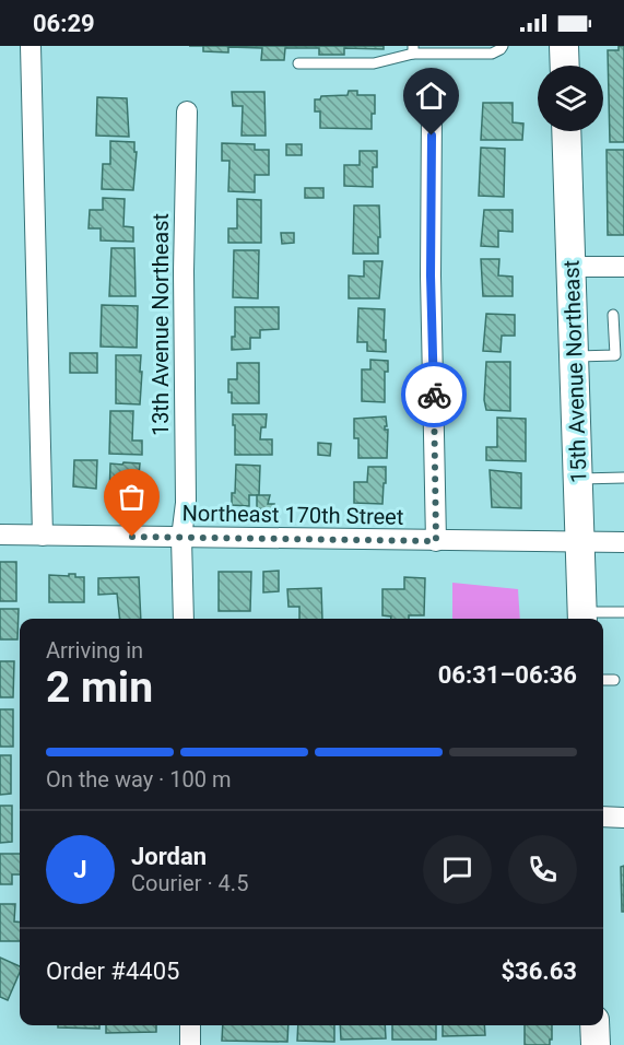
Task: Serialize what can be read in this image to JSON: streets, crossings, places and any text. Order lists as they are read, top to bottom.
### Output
{
  "streets": {
    "main road": ["15th Avenue Northeast"],
    "street": ["13th Avenue Northeast", "Northeast 170th Street"]
  },
  "crossings": [
    ["13th Avenue Northeast", "Northeast 170th Street"],
    ["15th Avenue Northeast", "Northeast 170th Street"]
  ],
  "page": {
    "status": "06:29",
    "heading": ["2 min", "Arriving in", "06:31–06:36"],
    "panel": [
      "Jordan",
      "Courier · 4.5",
      "Order #4405",
      "$36.63"
    ],
    "bar": "On the way · 100 m",
    "round": "J"
  }
}
